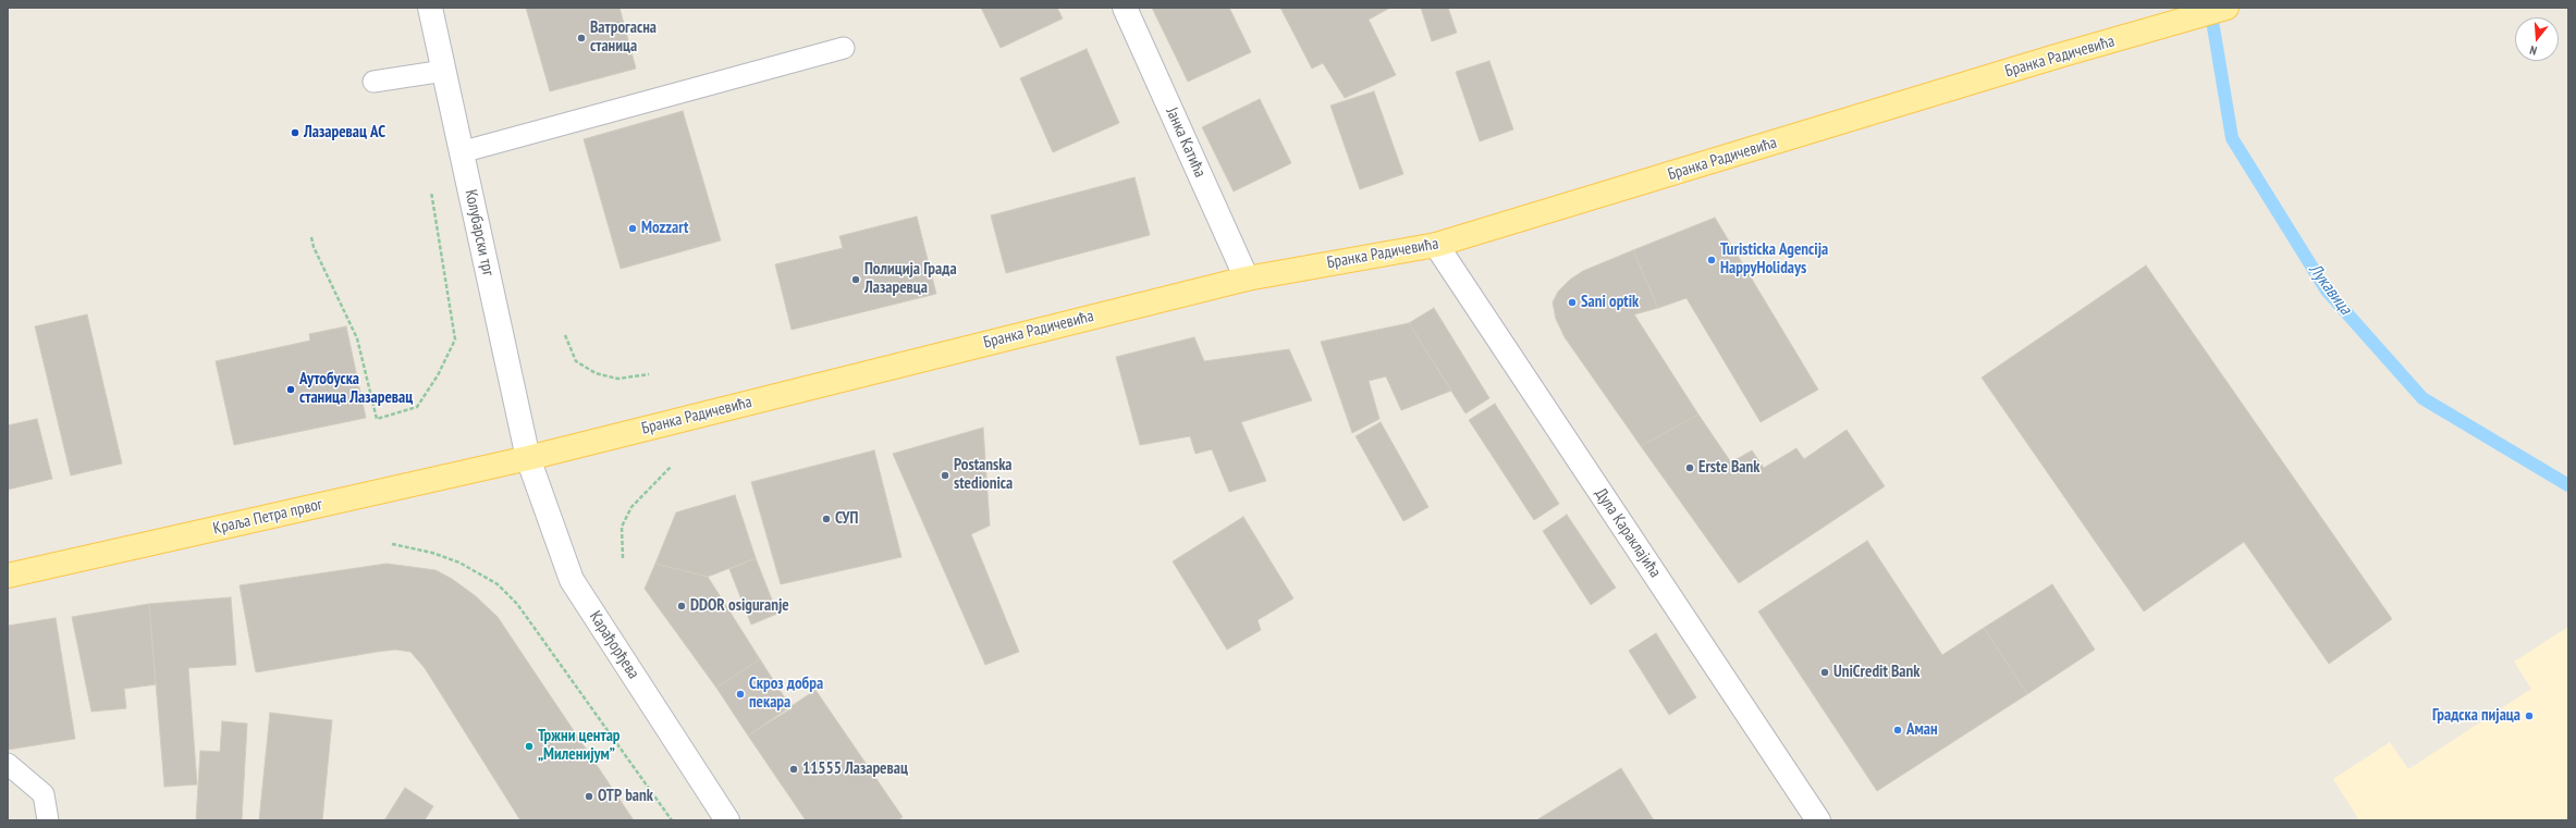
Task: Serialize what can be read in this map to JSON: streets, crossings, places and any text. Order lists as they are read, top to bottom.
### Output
{
  "streets": {
    "main road": ["Бранка Радичевића", "Краља Петра првог"],
    "street": [
      "Јанка Катића",
      "Колубарски трг",
      "Дула Караклајића",
      "Карађорђева"
    ]
  },
  "crossings": [
    ["Бранка Радичевића", "Јанка Катића"],
    ["Бранка Радичевића", "Колубарски трг"],
    ["Бранка Радичевића", "Краља Петра првог"],
    ["Бранка Радичевића", "Дула Караклајића"],
    ["Бранка Радичевића", "Карађорђева"],
    ["Колубарски трг", "Краља Петра првог"],
    ["Колубарски трг", "Карађорђева"],
    ["Краља Петра првог", "Карађорђева"]
  ],
  "water": ["Лукавица"],
  "places": [
    "Ватрогасна станица",
    "Лазаревац АС",
    "Mozzart",
    "Turisticka Agencija HappyHolidays",
    "Полиција Града Лазаревца",
    "Sani optik",
    "Аутобуска станица Лазаревац",
    "Erste Bank",
    "Postanska stedionica",
    "СУП",
    "DDOR osiguranje",
    "UniCredit Bank",
    "Скроз добра пекара",
    "Градска пијаца",
    "Аман",
    "Тржни центар „Миленијум”",
    "11555 Лазаревац",
    "OTP bank"
  ],
  "north": "bottom"
}
